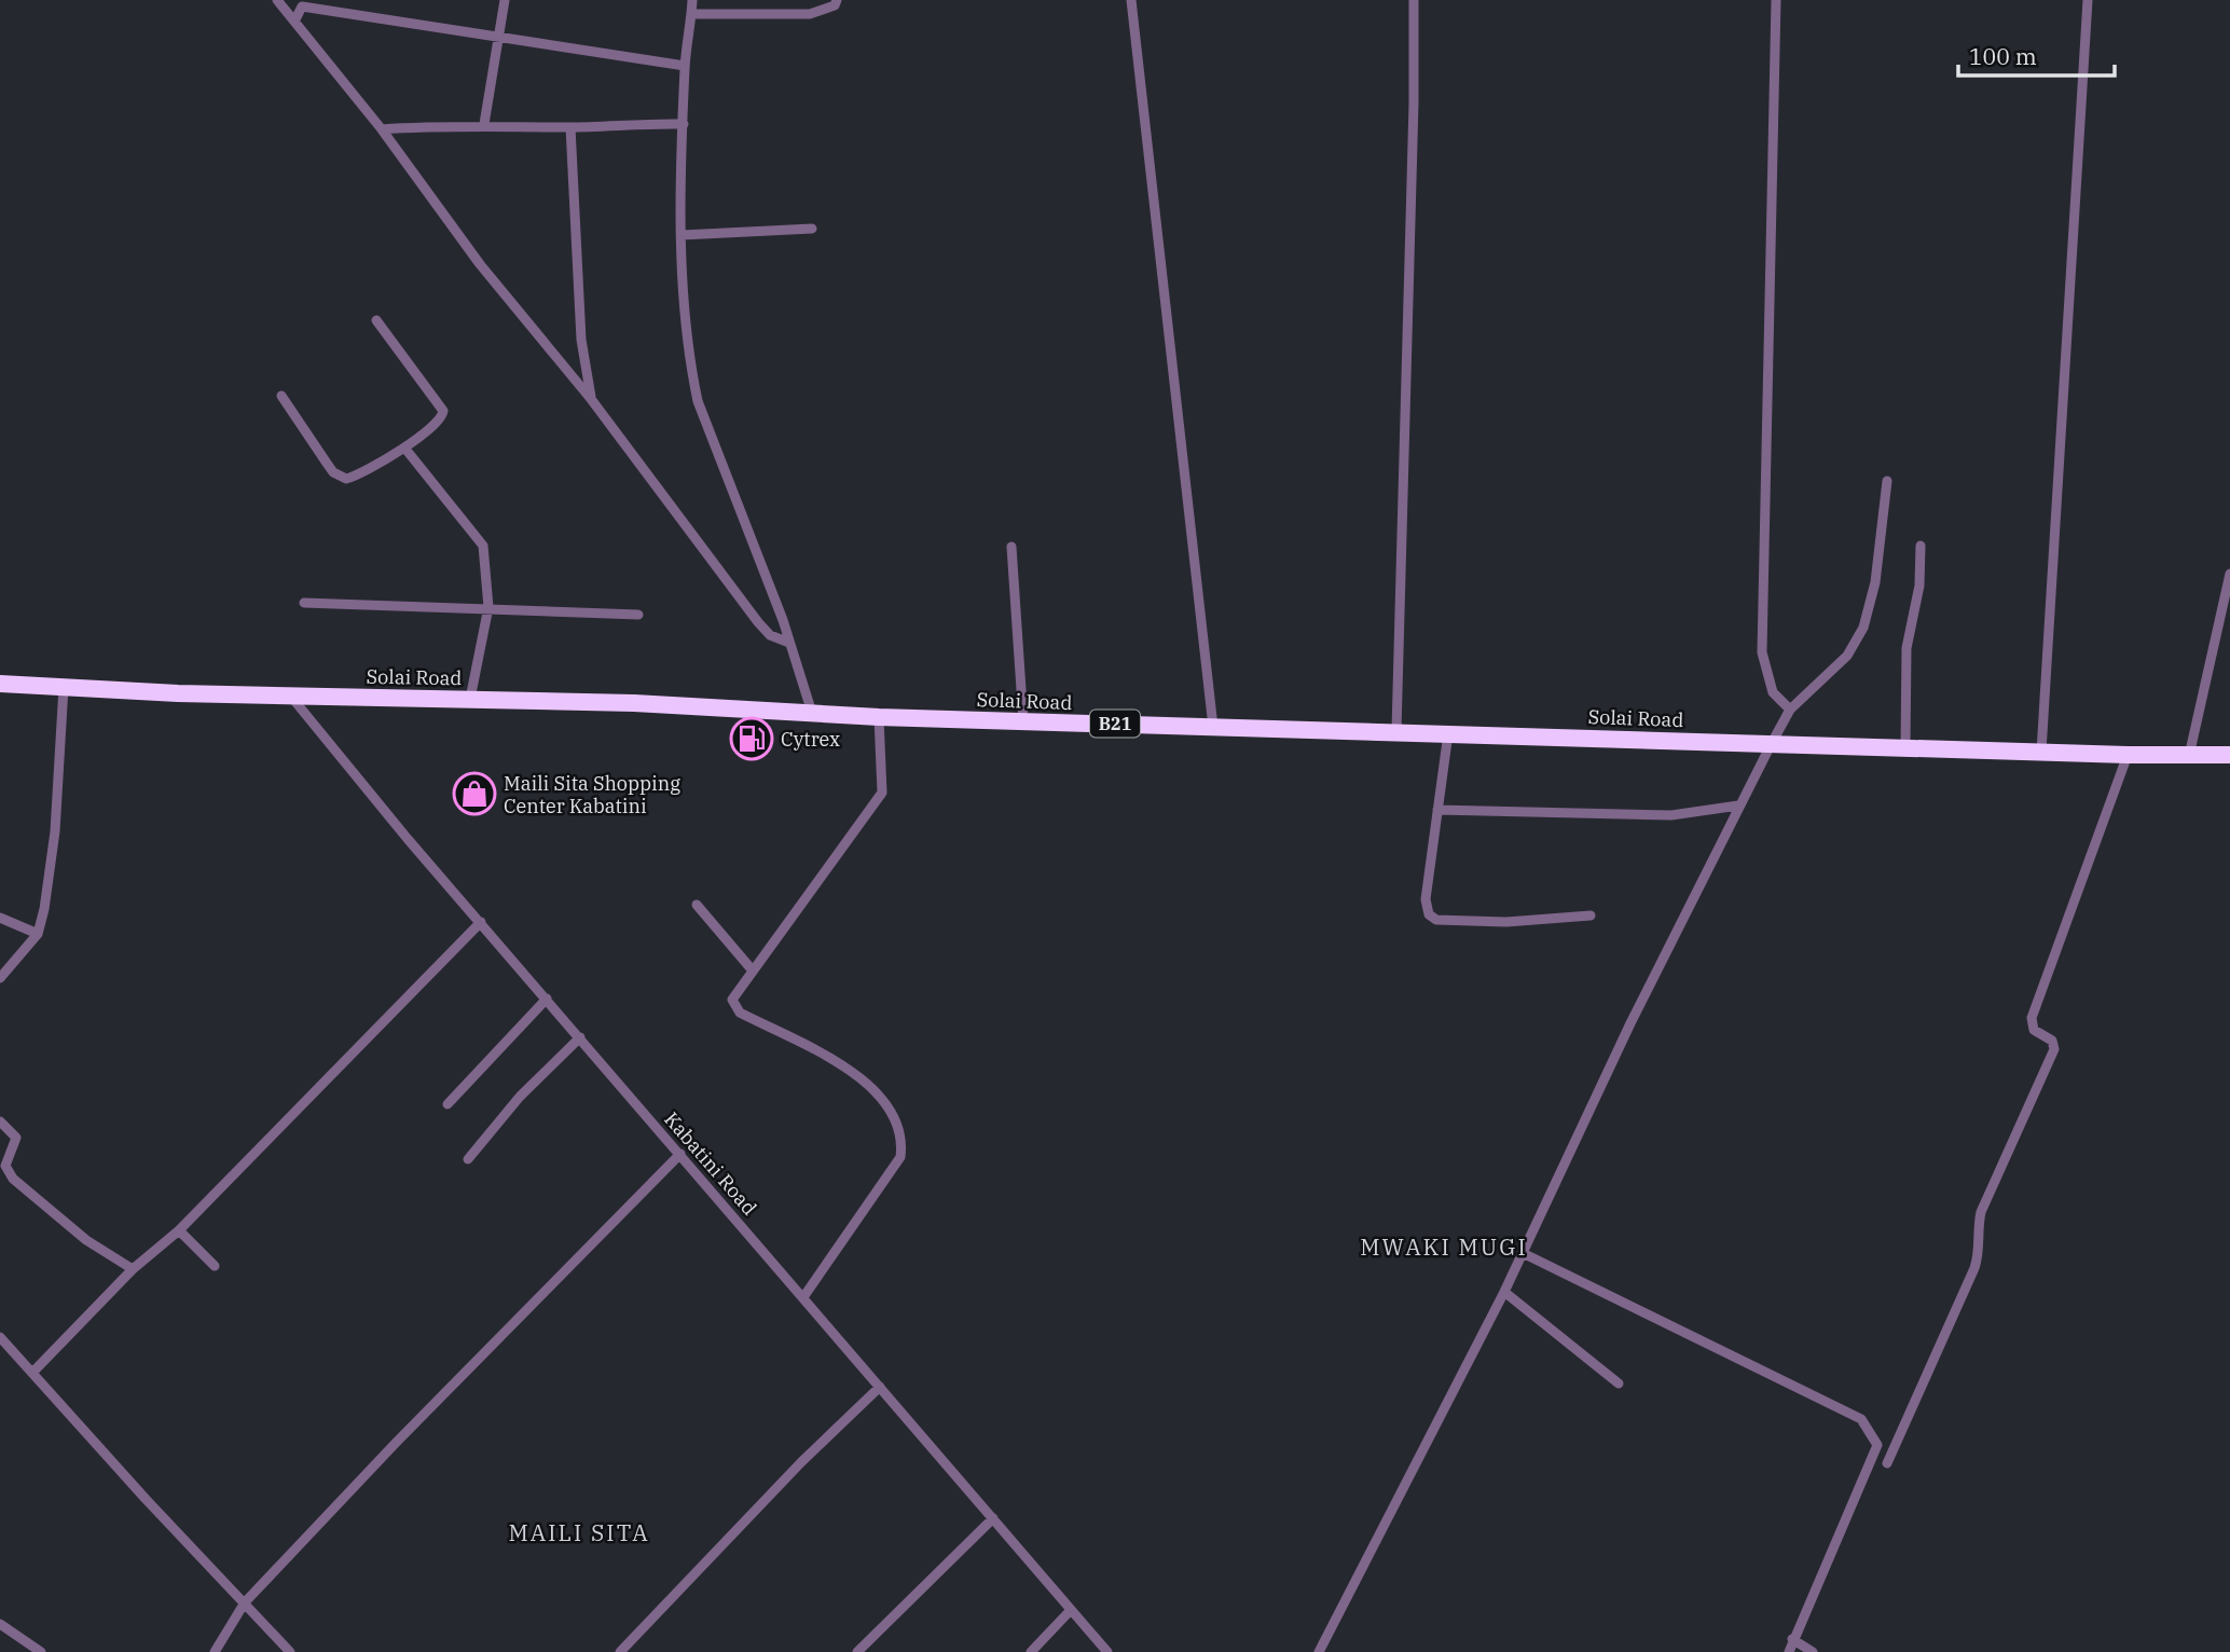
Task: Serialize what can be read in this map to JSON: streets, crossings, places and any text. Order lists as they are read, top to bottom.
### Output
{
  "streets": {
    "highway": ["Solai Road", "B21"],
    "street": ["Kabatini Road"]
  },
  "crossings": [
    ["Solai Road", "Kabatini Road"]
  ],
  "districts": ["MWAKI MUGI", "MAILI SITA"],
  "places": {
    "fuel station": ["Cytrex"],
    "shop": ["Maili Sita Shopping Center Kabatini"]
  },
  "scale_bar": "100 m"
}
